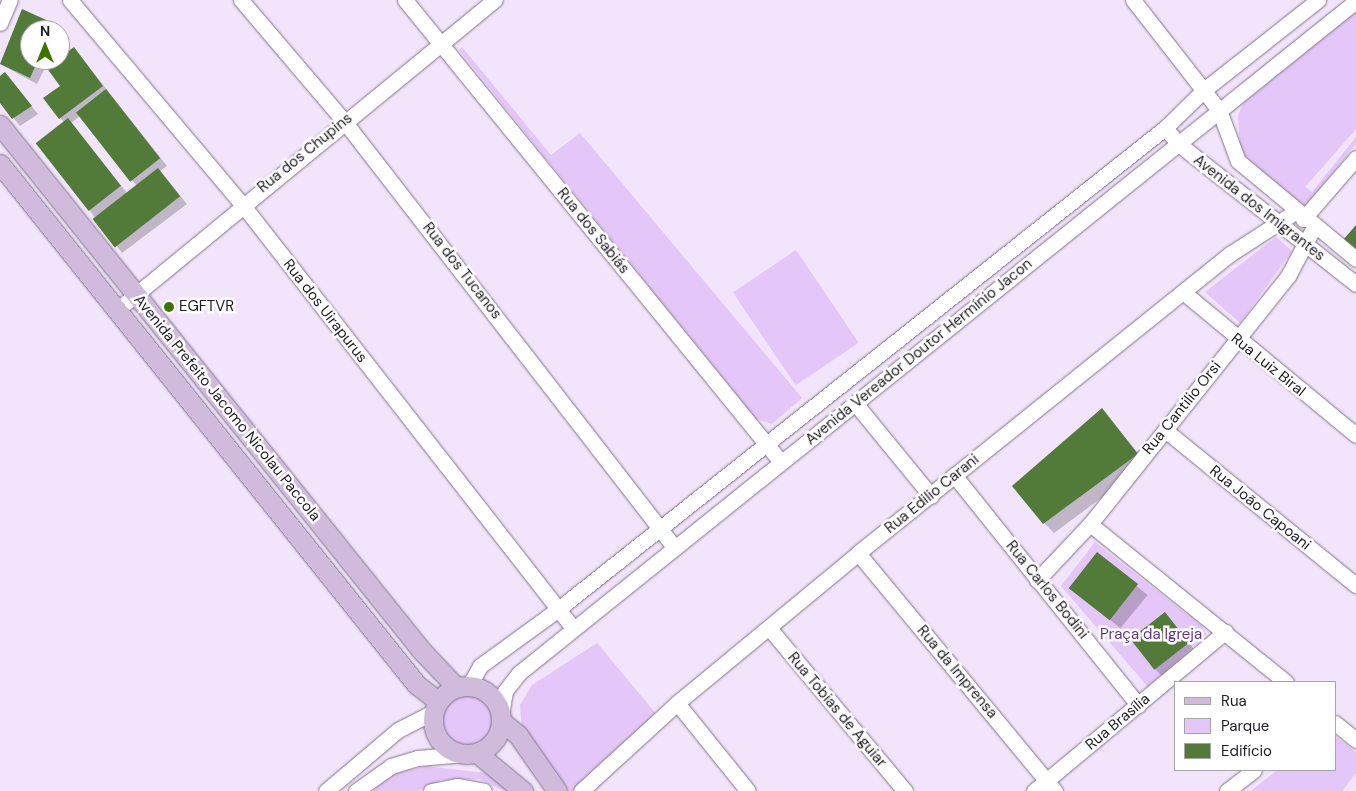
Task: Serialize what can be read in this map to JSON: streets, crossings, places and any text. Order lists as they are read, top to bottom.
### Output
{
  "streets": {
    "main road": ["Avenida Prefeito Jacomo Nicolau Paccola"],
    "street": [
      "Rua dos Chupins",
      "Avenida dos Imigrantes",
      "Rua dos Sabiás",
      "Rua dos Tucanos",
      "Rua dos Uirapurus",
      "Avenida Vereador Doutor Hermínio Jacon",
      "Rua Luiz Biral",
      "Rua Cantilio Orsi",
      "Rua Edilio Carani",
      "Rua João Capoani",
      "Rua Carlos Bodini",
      "Rua da Imprensa",
      "Rua Tobias de Aguiar",
      "Rua Brasília"
    ]
  },
  "crossings": [
    ["Rua dos Chupins", "Rua dos Sabiás"],
    ["Rua dos Chupins", "Rua dos Tucanos"],
    ["Rua dos Chupins", "Rua dos Uirapurus"],
    ["Rua dos Chupins", "Avenida Prefeito Jacomo Nicolau Paccola"],
    ["Avenida dos Imigrantes", "Avenida Vereador Doutor Hermínio Jacon"],
    ["Avenida dos Imigrantes", "Rua Cantilio Orsi"],
    ["Avenida dos Imigrantes", "Rua Edilio Carani"],
    ["Rua dos Sabiás", "Avenida Vereador Doutor Hermínio Jacon"],
    ["Rua dos Tucanos", "Avenida Vereador Doutor Hermínio Jacon"],
    ["Rua dos Uirapurus", "Avenida Vereador Doutor Hermínio Jacon"],
    ["Avenida Vereador Doutor Hermínio Jacon", "Avenida Prefeito Jacomo Nicolau Paccola"],
    ["Rua Luiz Biral", "Rua Cantilio Orsi"],
    ["Rua Luiz Biral", "Rua Edilio Carani"],
    ["Rua Cantilio Orsi", "Rua Edilio Carani"],
    ["Rua Cantilio Orsi", "Rua João Capoani"],
    ["Rua Cantilio Orsi", "Rua Carlos Bodini"],
    ["Rua Edilio Carani", "Rua Carlos Bodini"],
    ["Rua Edilio Carani", "Rua da Imprensa"],
    ["Rua Edilio Carani", "Rua Tobias de Aguiar"],
    ["Rua Carlos Bodini", "Rua Brasília"],
    ["Rua da Imprensa", "Rua Brasília"]
  ],
  "parks": ["Praça da Igreja"],
  "places": ["EGFTVR"],
  "legend": ["Rua", "Parque", "Edifício"],
  "north": "top"
}
